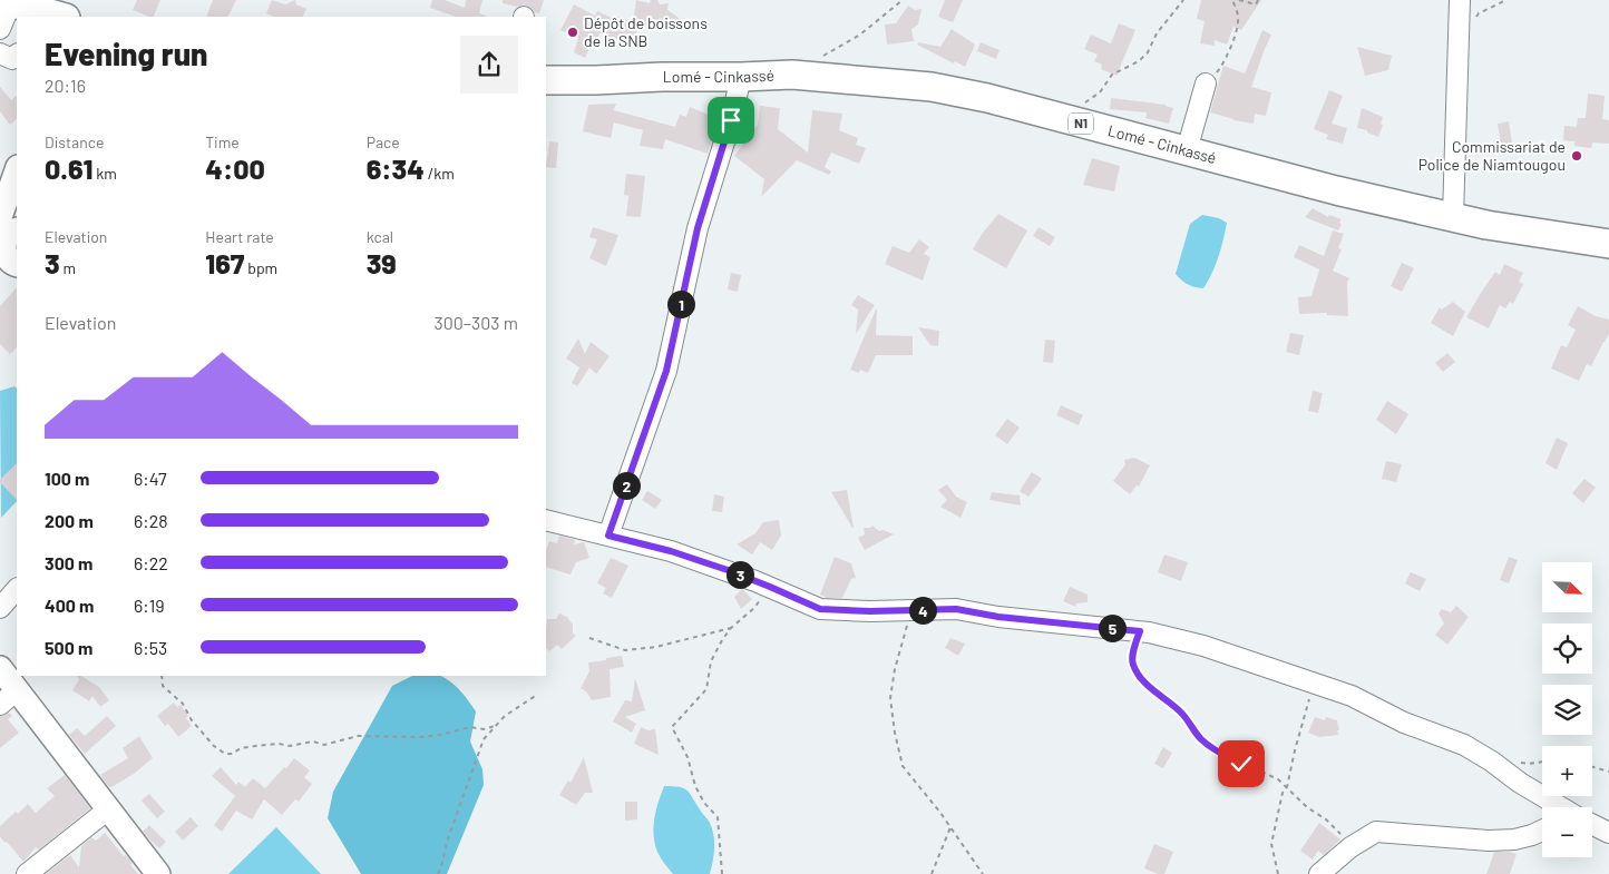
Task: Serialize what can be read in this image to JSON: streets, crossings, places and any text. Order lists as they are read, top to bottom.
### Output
{
  "streets": {
    "highway": ["Lomé - Cinkassé", "N1"]
  },
  "places": ["Dépôt de boissons de la SNB", "Commissariat de Police de Niamtougou"],
  "north": "bottom right",
  "page": {
    "heading": ["Evening run", "20:16"],
    "stats": [
      ["Distance", "0.61 km"],
      ["Time", "4:00"],
      ["Pace", "6:34 /km"],
      ["Elevation", "3 m"],
      ["Heart rate", "167 bpm"],
      ["kcal", "39"]
    ],
    "pins": [
      "1",
      "2",
      "3",
      "4",
      "5"
    ],
    "chart": ["Elevation", "300–303 m"],
    "list": [
      {
        "name": "100 m",
        "note": "6:47"
      },
      {
        "name": "200 m",
        "note": "6:28"
      },
      {
        "name": "300 m",
        "note": "6:22"
      },
      {
        "name": "400 m",
        "note": "6:19"
      },
      {
        "name": "500 m",
        "note": "6:53"
      }
    ],
    "map_buttons": ["+", "−"]
  }
}
